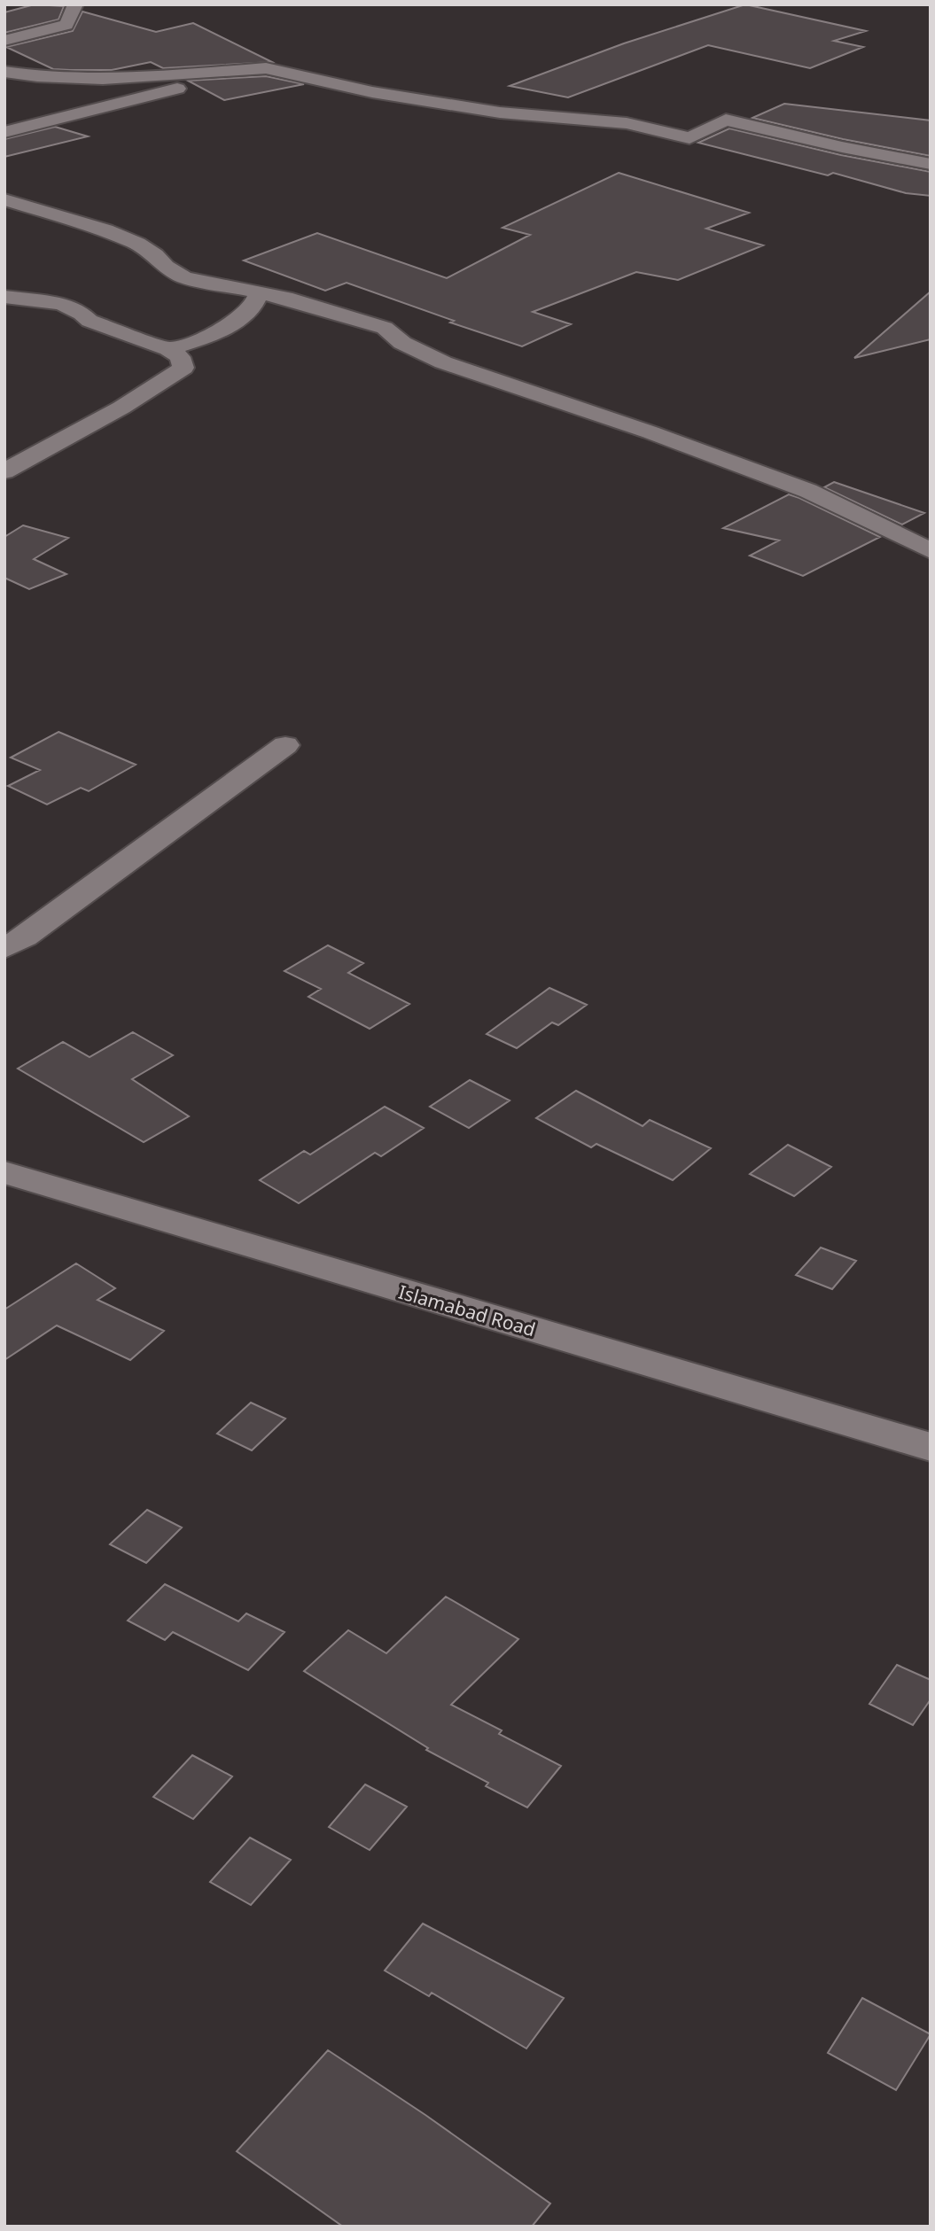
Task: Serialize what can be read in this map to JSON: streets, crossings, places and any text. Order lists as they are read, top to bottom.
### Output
{
  "streets": {
    "street": ["Islamabad Road"]
  }
}
